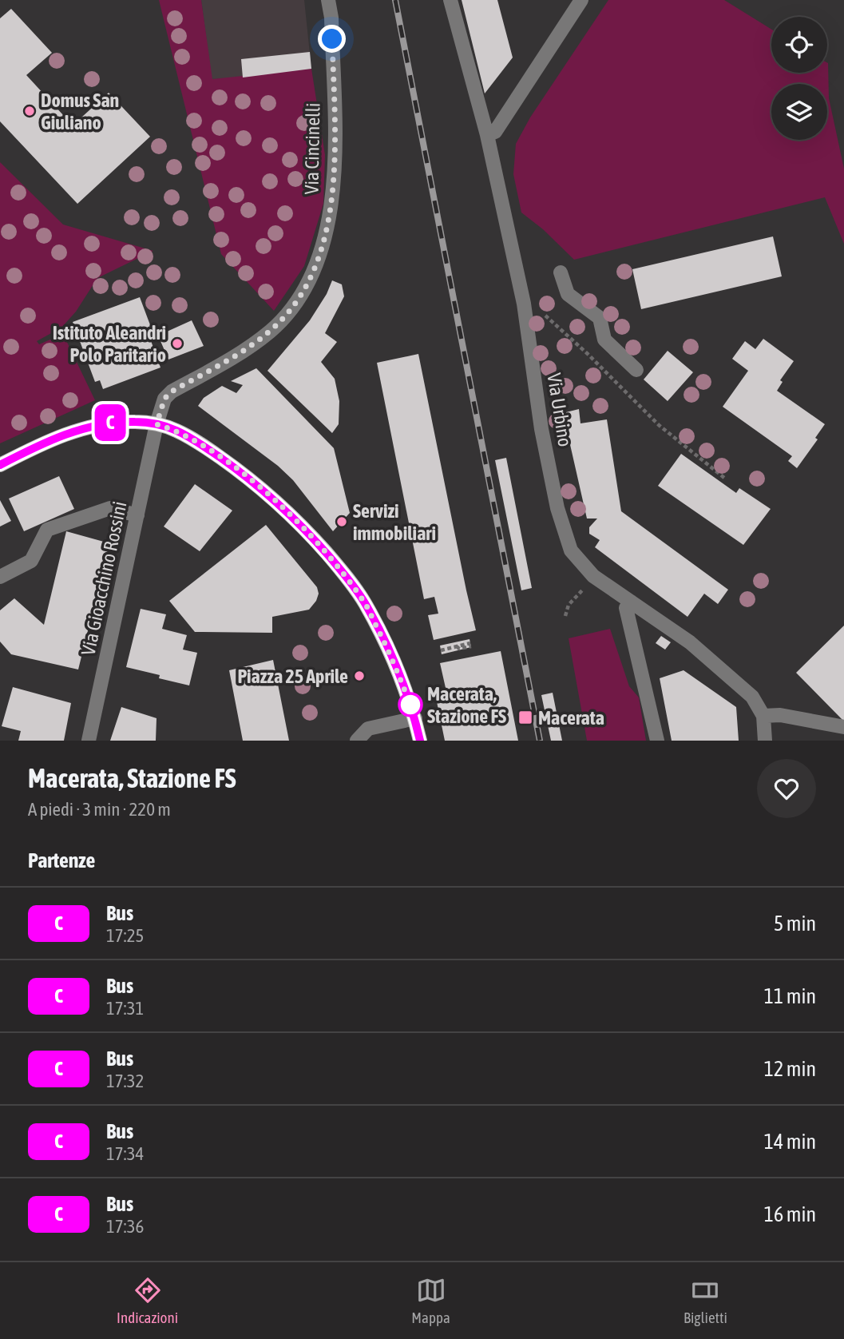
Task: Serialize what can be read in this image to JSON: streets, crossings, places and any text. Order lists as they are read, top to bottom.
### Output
{
  "streets": {
    "street": ["Via Cincinelli", "Via Urbino", "Via Gioacchino Rossini"]
  },
  "crossings": [
    ["Via Cincinelli", "Via Gioacchino Rossini"]
  ],
  "places": {
    "other": [
      "Domus San Giuliano",
      "Istituto Aleandri Polo Paritario",
      "Servizi immobiliari",
      "Piazza 25 Aprile",
      "Macerata, Stazione FS"
    ],
    "transit": ["Macerata"]
  },
  "lines": ["bus line C"],
  "page": {
    "on_map": "C",
    "heading": [
      ["Macerata, Stazione FS", "A piedi · 3 min · 220 m"],
      "Partenze"
    ],
    "list": [
      {
        "mark": "C",
        "name": "Bus",
        "note": "17:25",
        "value": "5 min"
      },
      {
        "mark": "C",
        "name": "Bus",
        "note": "17:31",
        "value": "11 min"
      },
      {
        "mark": "C",
        "name": "Bus",
        "note": "17:32",
        "value": "12 min"
      },
      {
        "mark": "C",
        "name": "Bus",
        "note": "17:34",
        "value": "14 min"
      },
      {
        "mark": "C",
        "name": "Bus",
        "note": "17:36",
        "value": "16 min"
      }
    ],
    "tabs": ["Indicazioni", "Mappa", "Biglietti"]
  }
}
